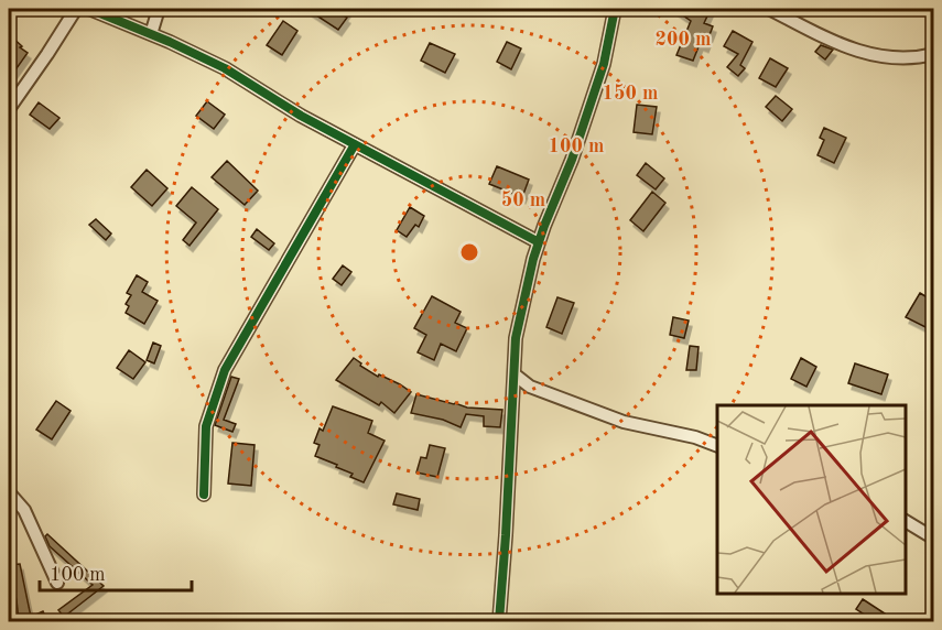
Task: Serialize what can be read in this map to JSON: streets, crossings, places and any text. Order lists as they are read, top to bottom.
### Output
{
  "scale_bar": "100 m",
  "rings": [
    "200 m",
    "150 m",
    "100 m",
    "50 m"
  ]
}
